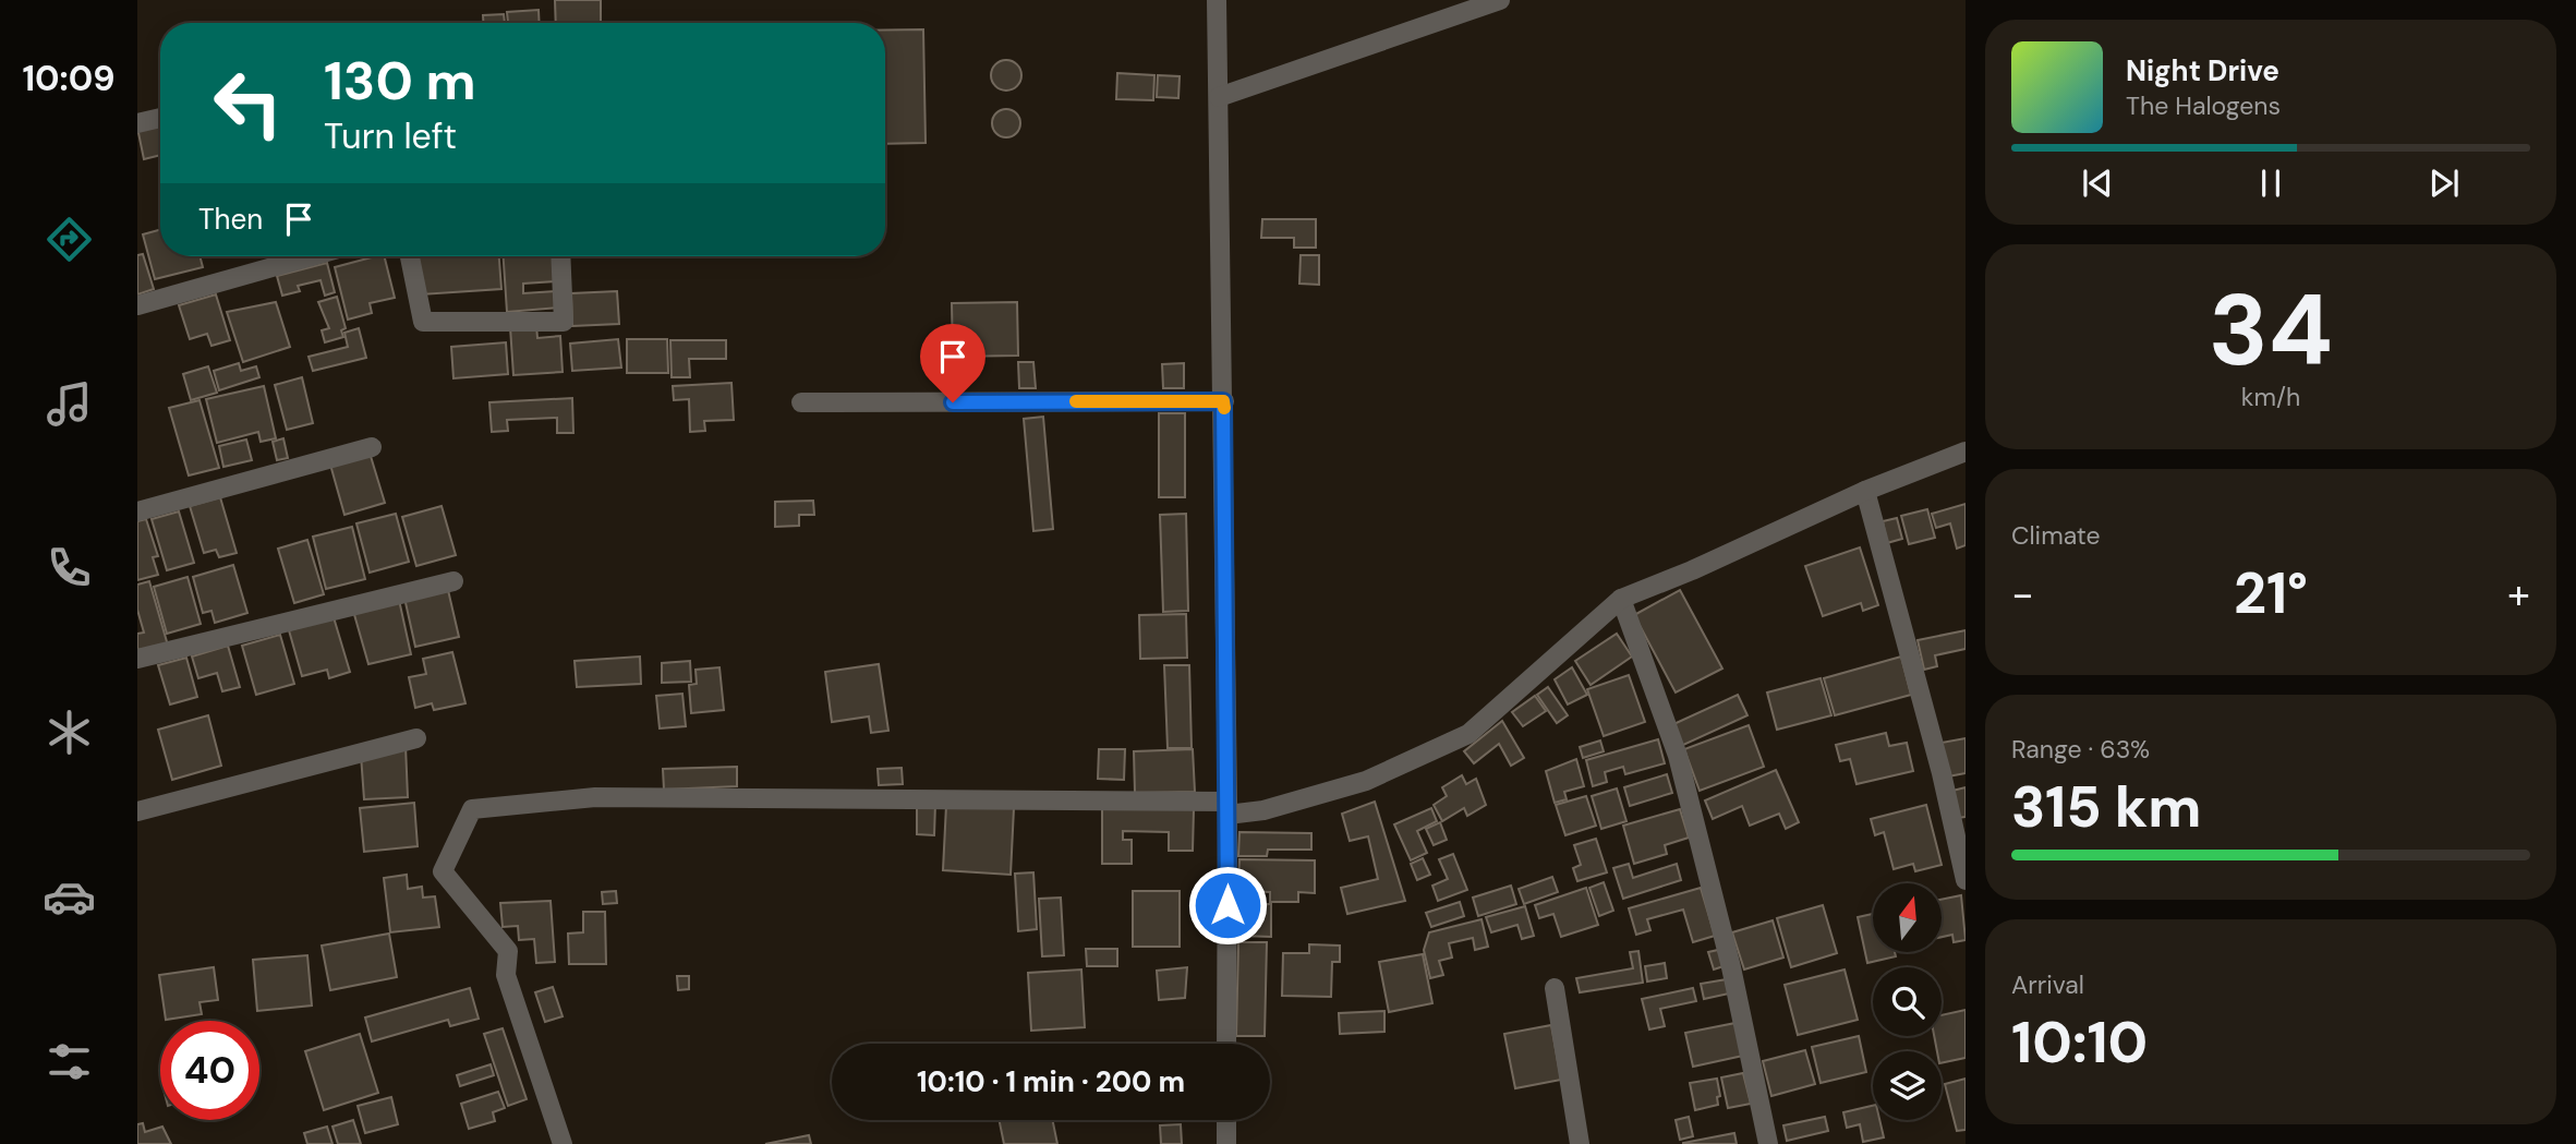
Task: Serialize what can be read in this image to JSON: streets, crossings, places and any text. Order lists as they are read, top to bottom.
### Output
{
  "north": "top",
  "page": {
    "tabs": "10:09",
    "turn": ["130 m", "Turn left"],
    "song": ["Night Drive", "The Halogens"],
    "then": "Then",
    "tile": [
      ["34", "km/h"],
      "Climate",
      ["Range · 63%", "315 km"],
      ["Arrival", "10:10"]
    ],
    "heat": ["−", "21°", "+"],
    "limit": "40",
    "trip": "10:10 · 1 min · 200 m"
  }
}
